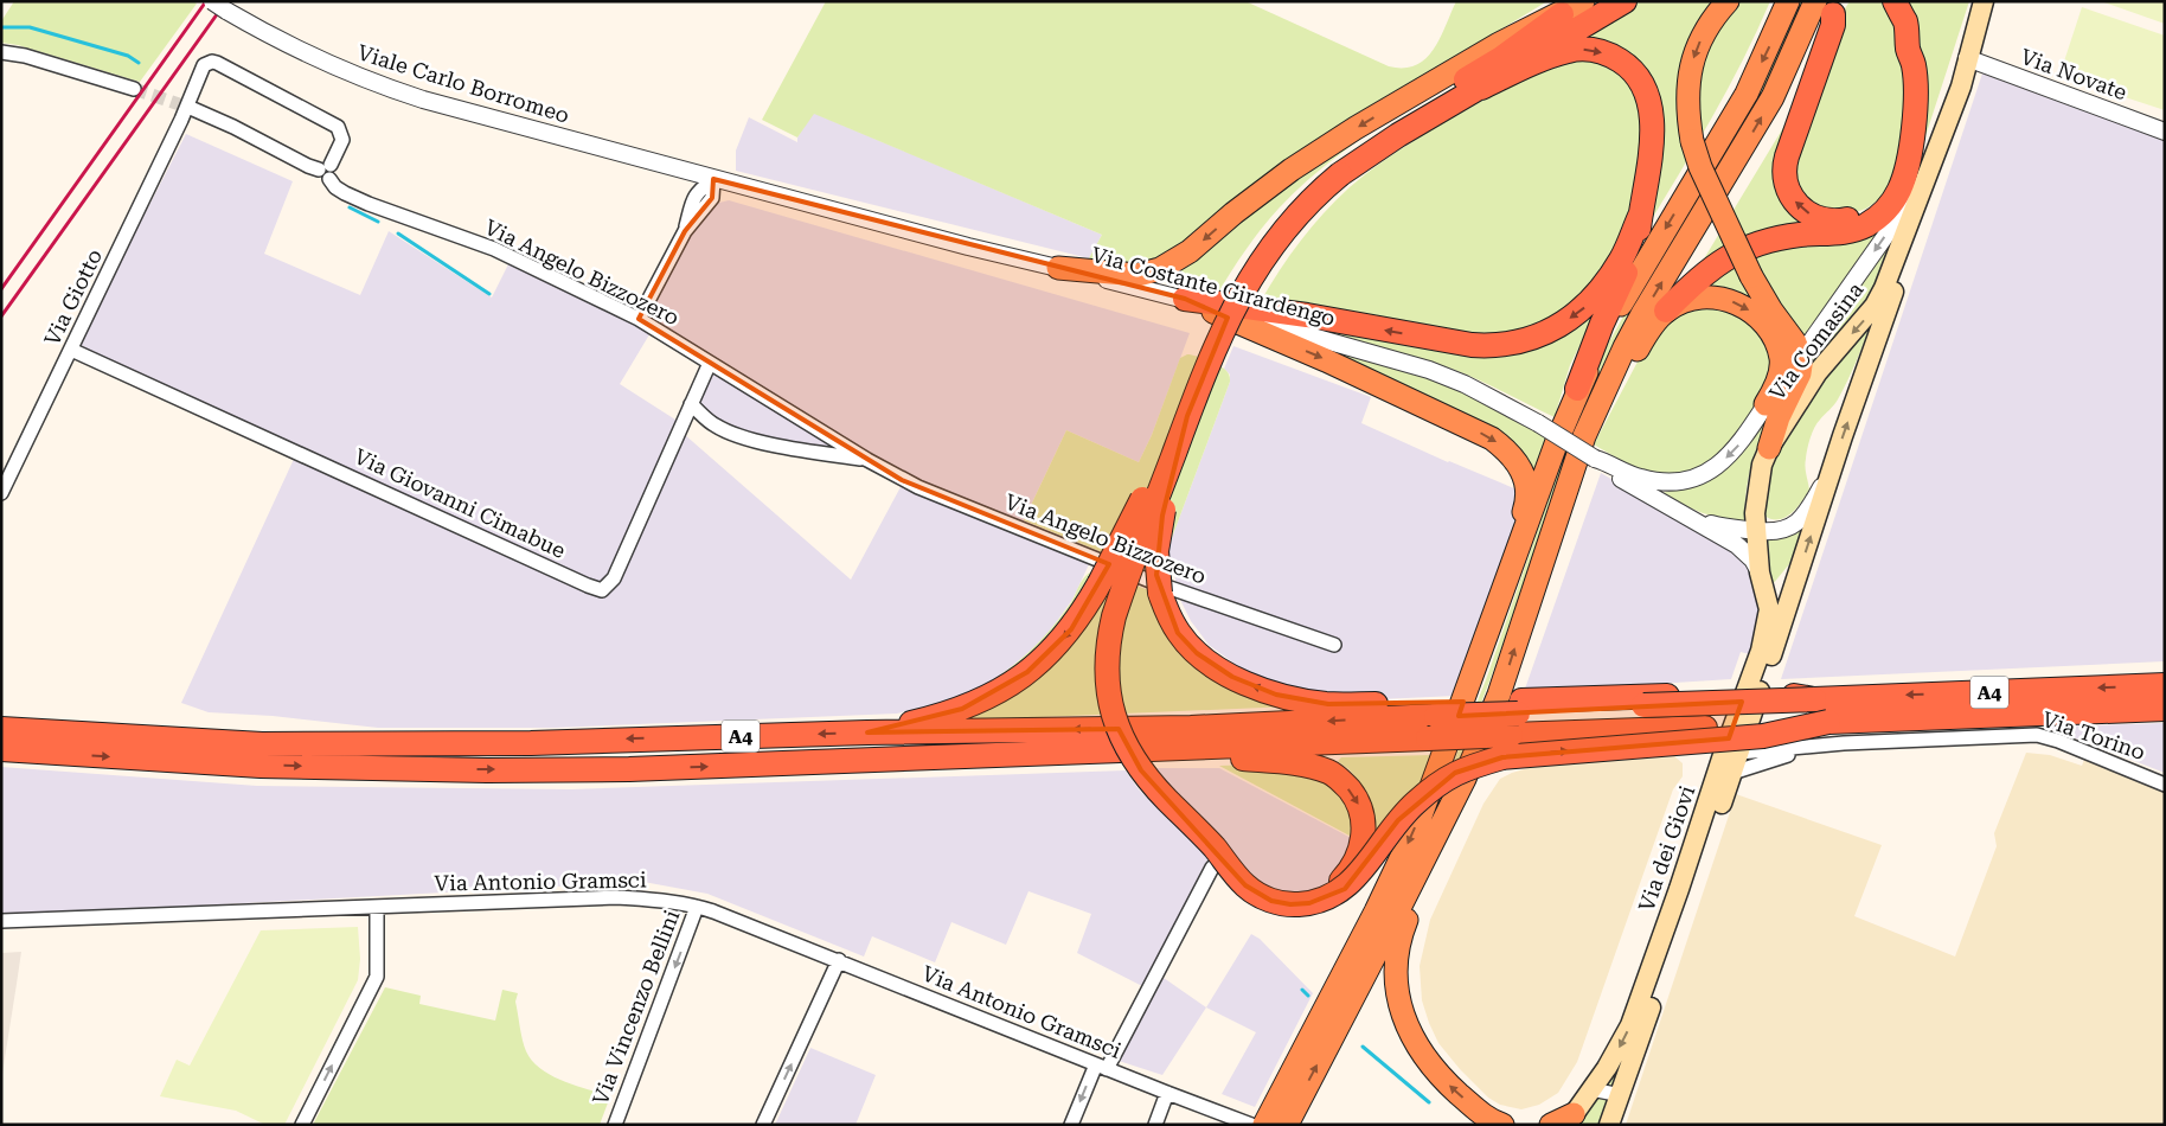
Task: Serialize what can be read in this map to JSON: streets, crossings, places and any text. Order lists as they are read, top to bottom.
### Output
{
  "streets": {
    "highway": ["A4"],
    "main road": ["Via Comasina", "Via dei Giovi"],
    "street": [
      "Via Novate",
      "Viale Carlo Borromeo",
      "Via Angelo Bizzozero",
      "Via Costante Girardengo",
      "Via Giotto",
      "Via Giovanni Cimabue",
      "Via Torino",
      "Via Antonio Gramsci",
      "Via Vincenzo Bellini"
    ]
  },
  "crossings": [
    ["Via Novate", "Via Comasina"],
    ["Viale Carlo Borromeo", "Via Costante Girardengo"],
    ["Via Angelo Bizzozero", "Via Giotto"],
    ["Via Angelo Bizzozero", "Via Giovanni Cimabue"],
    ["Via Costante Girardengo", "Via Comasina"],
    ["Via Costante Girardengo", "Via dei Giovi"],
    ["Via Giotto", "Via Giovanni Cimabue"],
    ["Via Comasina", "Via dei Giovi"],
    ["A4", "Via Torino"],
    ["Via Torino", "Via dei Giovi"],
    ["Via Antonio Gramsci", "Via Vincenzo Bellini"]
  ],
  "one_way": ["Via Vincenzo Bellini"]
}
